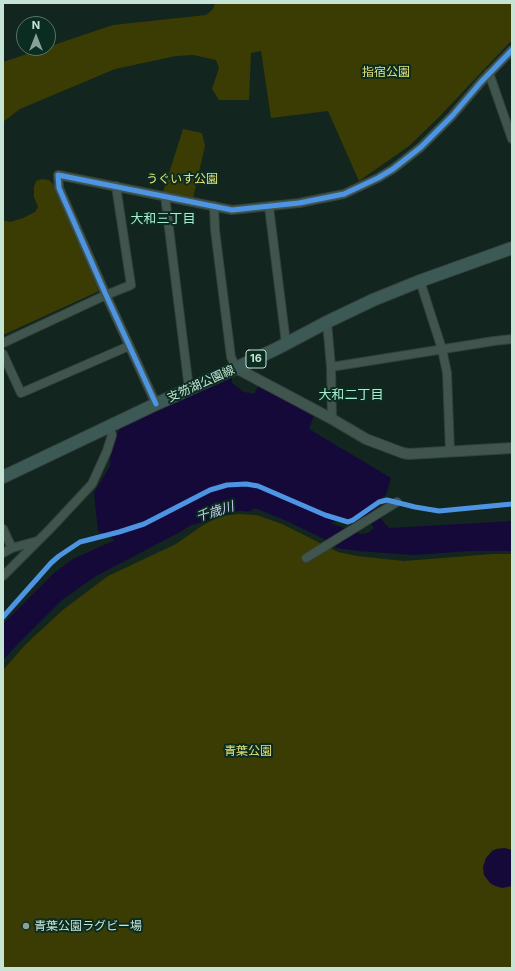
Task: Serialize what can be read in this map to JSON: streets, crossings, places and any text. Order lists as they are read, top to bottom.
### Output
{
  "streets": {
    "main road": ["16", "支笏湖公園線"]
  },
  "districts": ["大和三丁目", "大和二丁目"],
  "water": ["千歳川"],
  "parks": ["指宿公園", "うぐいす公園", "青葉公園"],
  "places": ["青葉公園ラグビー場"],
  "north": "top"
}
